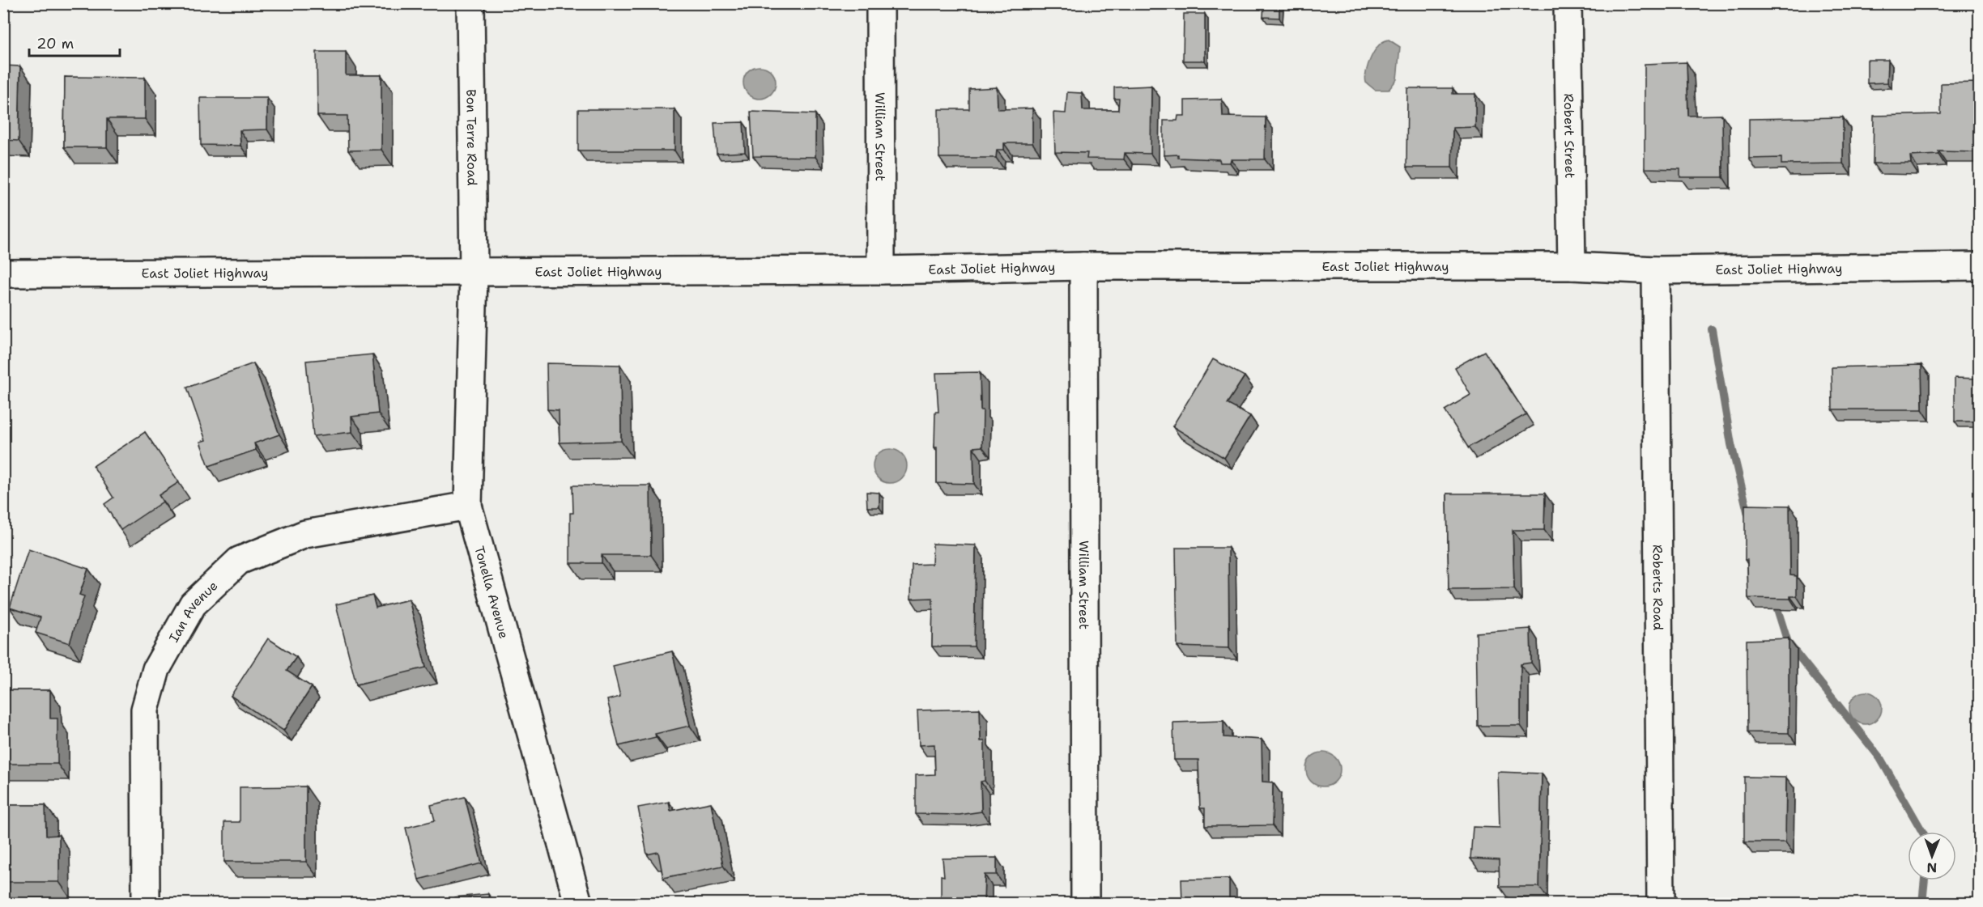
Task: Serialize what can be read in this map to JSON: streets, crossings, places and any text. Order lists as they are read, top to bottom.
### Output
{
  "streets": {
    "street": [
      "Robert Street",
      "William Street",
      "Bon Terre Road",
      "East Joliet Highway",
      "Roberts Road",
      "Tonella Avenue",
      "Ian Avenue"
    ]
  },
  "crossings": [
    ["Robert Street", "East Joliet Highway"],
    ["William Street", "East Joliet Highway"],
    ["Bon Terre Road", "East Joliet Highway"],
    ["Bon Terre Road", "Tonella Avenue"],
    ["East Joliet Highway", "Roberts Road"],
    ["East Joliet Highway", "Tonella Avenue"],
    ["Tonella Avenue", "Ian Avenue"]
  ],
  "scale_bar": "20 m",
  "north": "bottom"
}
